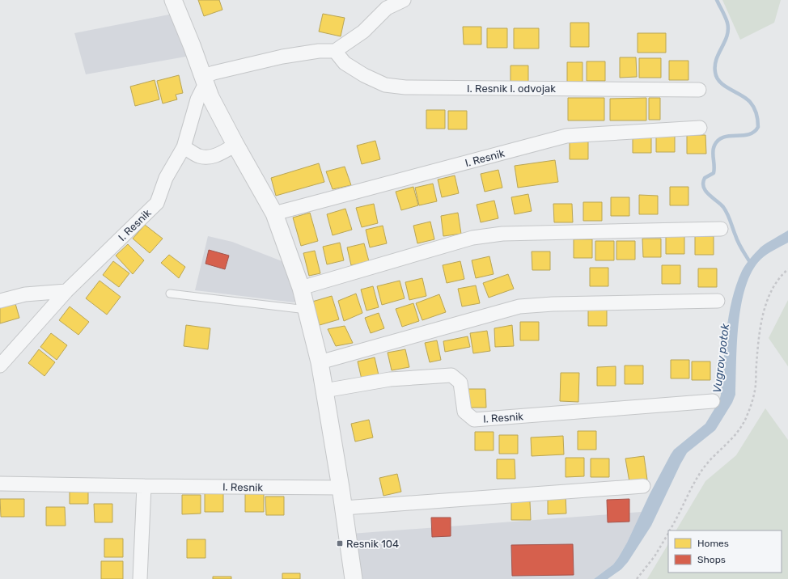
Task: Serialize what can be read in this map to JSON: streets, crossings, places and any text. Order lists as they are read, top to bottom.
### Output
{
  "streets": {
    "street": ["I. Resnik I. odvojak", "I. Resnik"]
  },
  "water": ["Vugrov potok"],
  "places": {
    "transit": ["Resnik 104"]
  },
  "legend": ["Homes", "Shops"]
}
